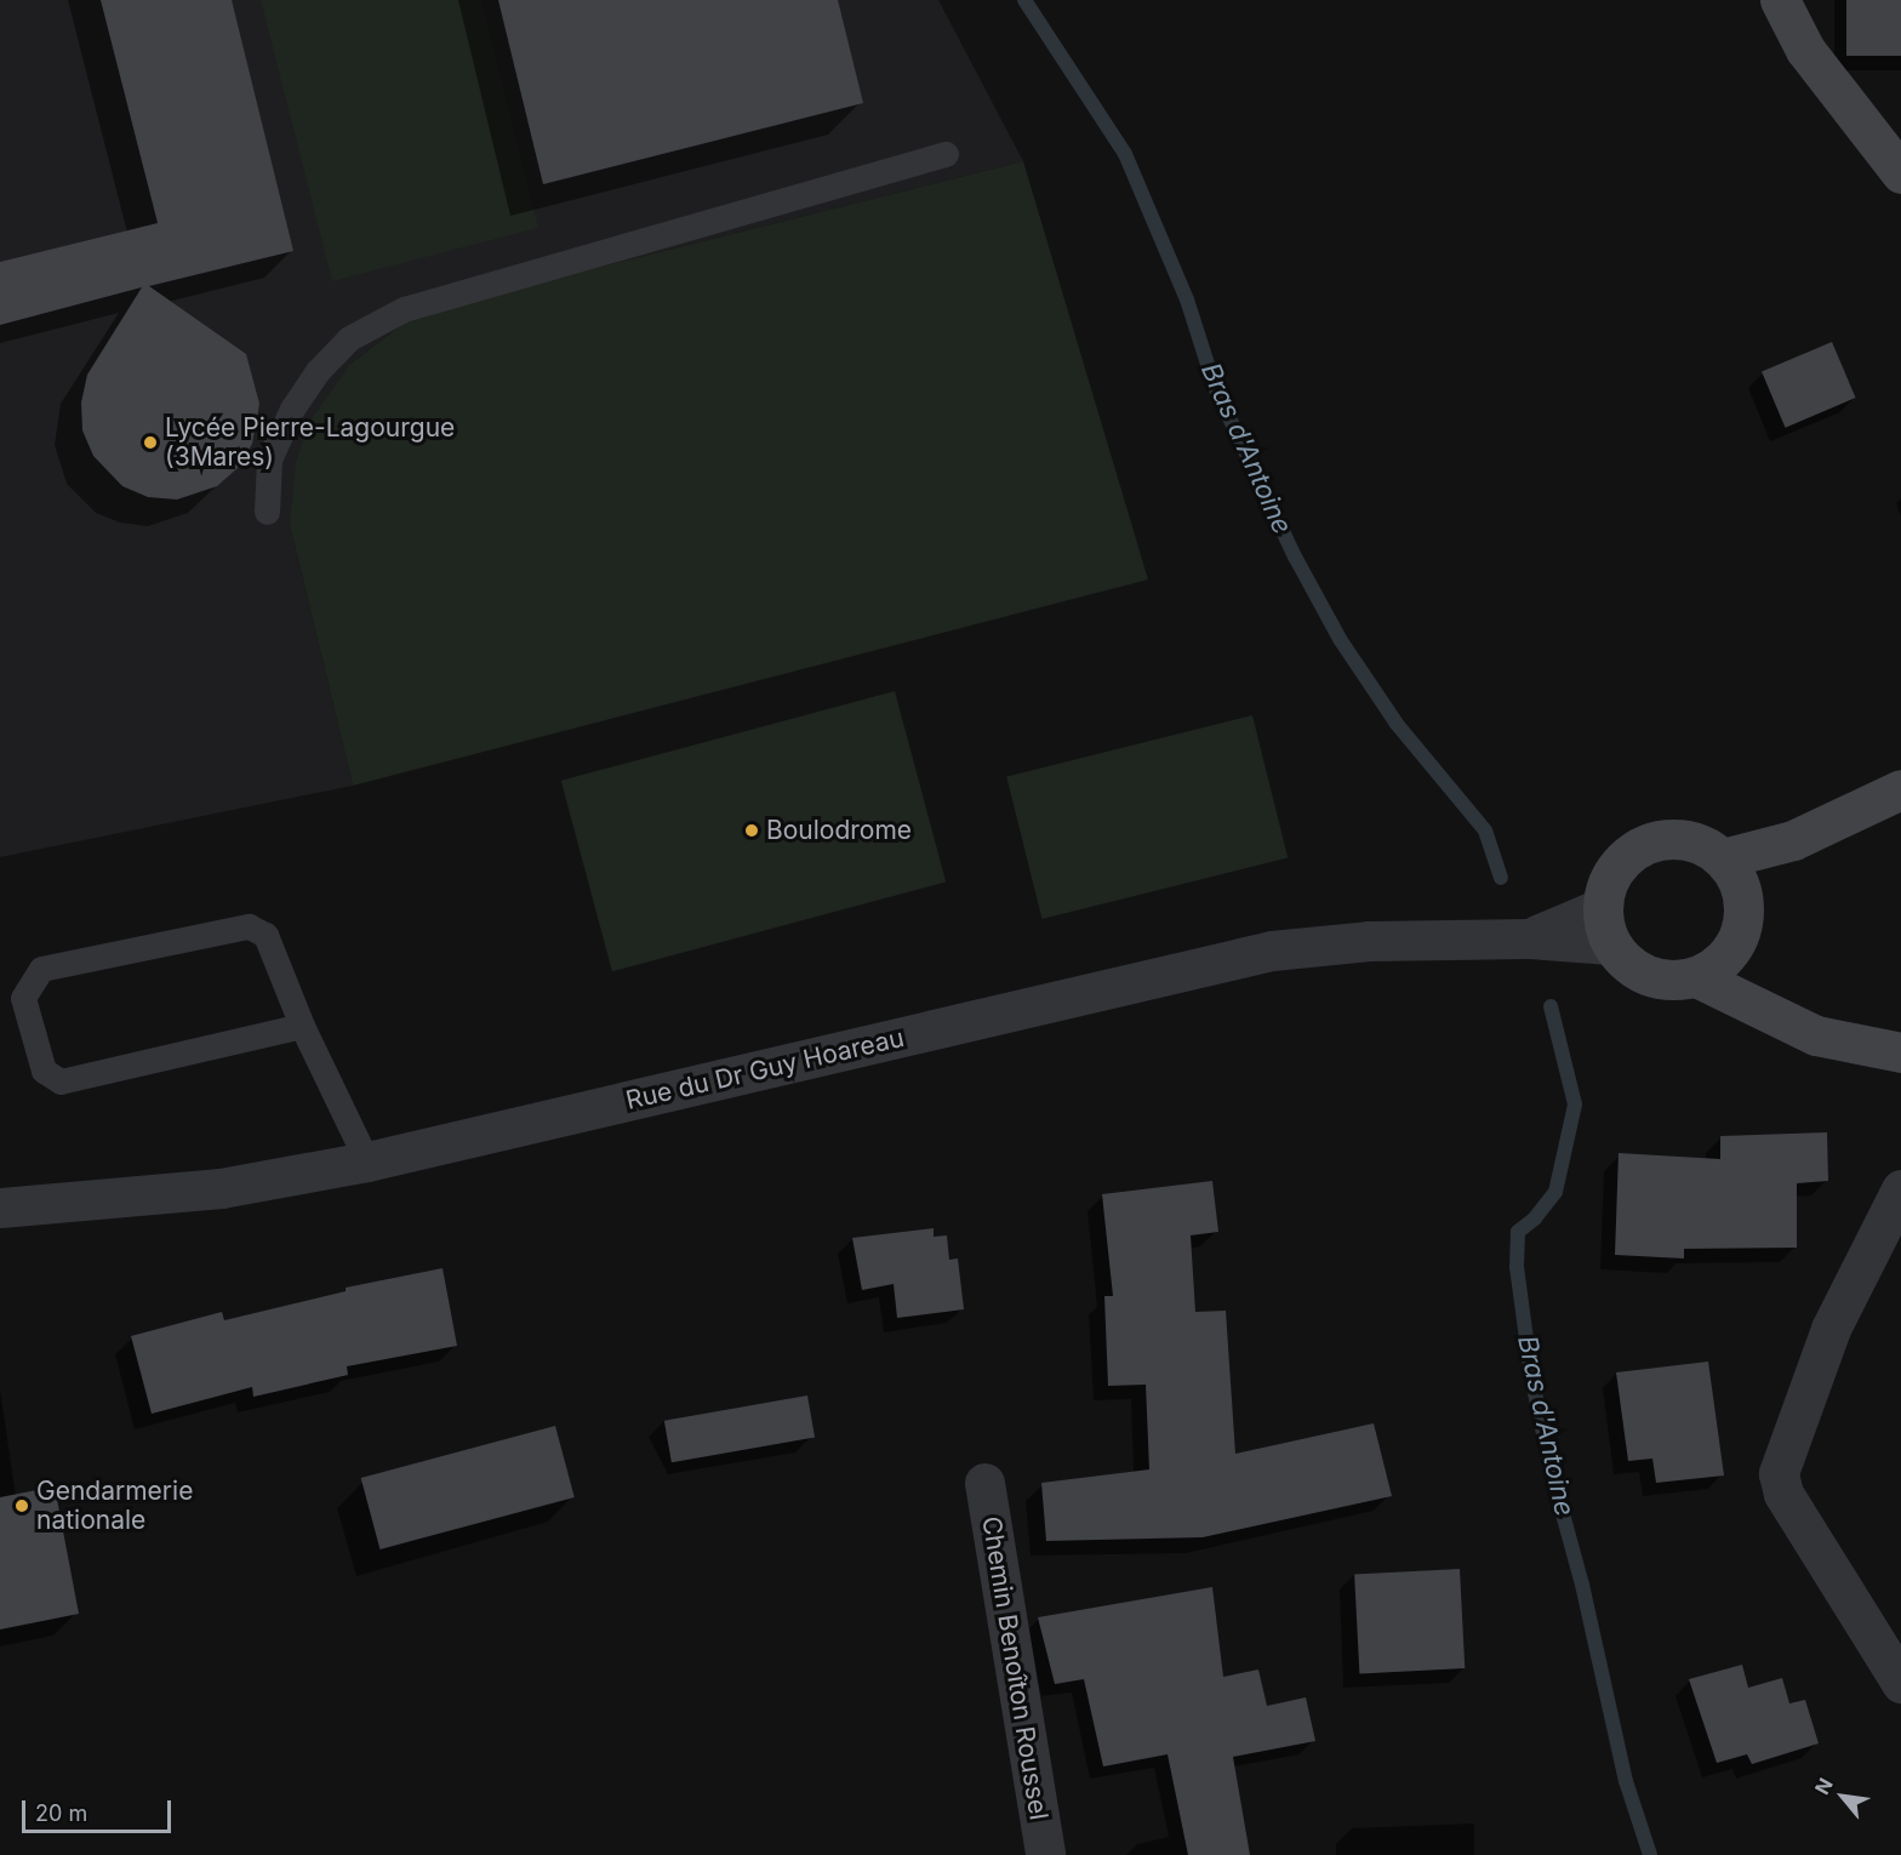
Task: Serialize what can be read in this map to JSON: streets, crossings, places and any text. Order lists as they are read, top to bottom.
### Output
{
  "streets": {
    "street": ["Rue du Dr Guy Hoareau", "Chemin Benoîton Roussel"]
  },
  "water": ["Bras d'Antoine"],
  "places": ["Lycée Pierre-Lagourgue (3Mares)", "Boulodrome", "Gendarmerie nationale"],
  "scale_bar": "20 m",
  "north": "top left"
}
